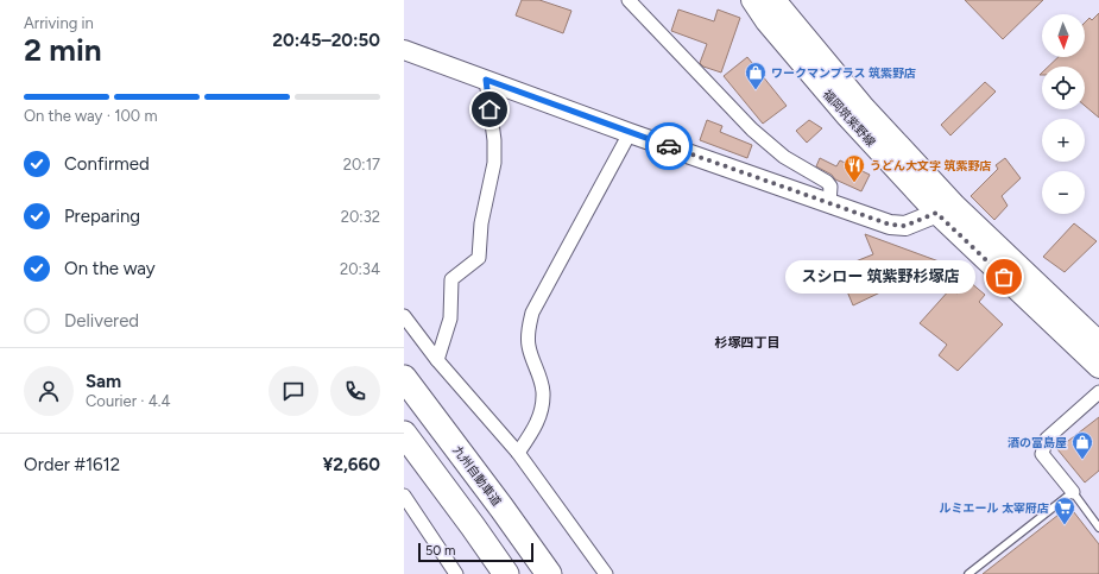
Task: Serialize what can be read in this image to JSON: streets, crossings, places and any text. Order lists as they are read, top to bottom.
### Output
{
  "streets": {
    "highway": ["九州自動車道"],
    "main road": ["福岡筑紫野線"]
  },
  "districts": ["杉塚四丁目"],
  "places": {
    "shop": ["ワークマンプラス 筑紫野店", "酒の富島屋"],
    "restaurant": ["うどん大文字 筑紫野店"],
    "other": ["スシロー 筑紫野杉塚店"],
    "supermarket": ["ルミエール 太宰府店"]
  },
  "scale_bar": "50 m",
  "north": "bottom",
  "page": {
    "heading": ["2 min", "Arriving in", "20:45–20:50"],
    "panel": [
      "Sam",
      "Courier · 4.4",
      "Order #1612",
      "¥2,660"
    ],
    "map_buttons": ["+", "−"],
    "bar": "On the way · 100 m",
    "list": [
      ["Confirmed", "20:17"],
      ["Preparing", "20:32"],
      ["On the way", "20:34"],
      "Delivered"
    ],
    "bubble": "スシロー 筑紫野杉塚店",
    "scale": "50 m"
  }
}
